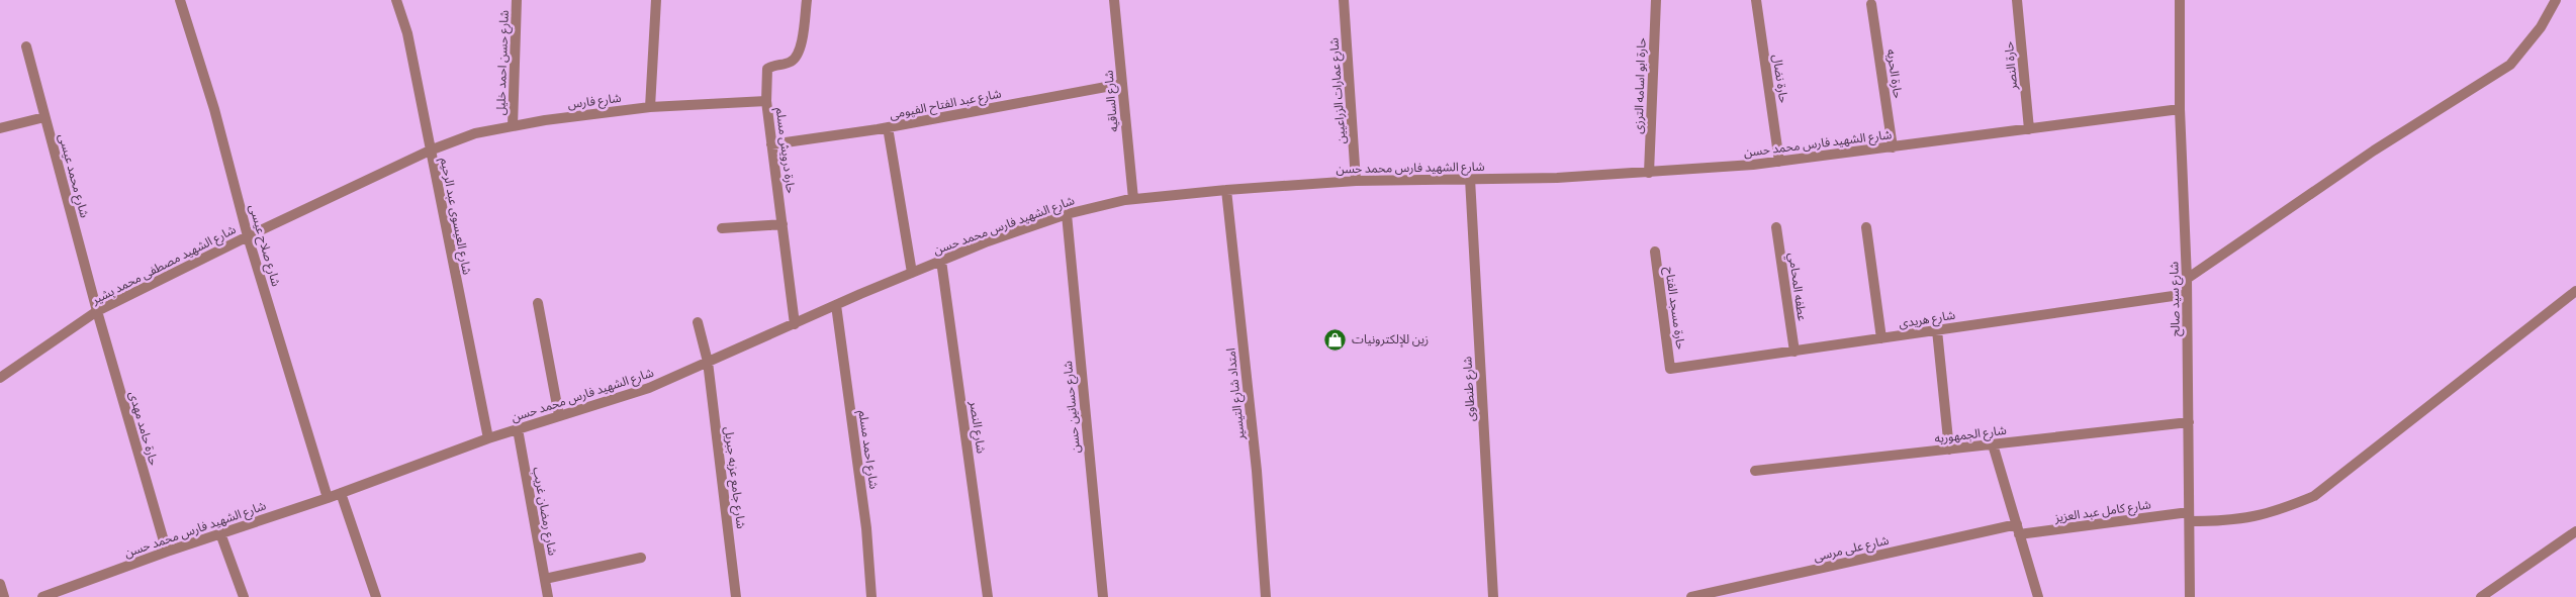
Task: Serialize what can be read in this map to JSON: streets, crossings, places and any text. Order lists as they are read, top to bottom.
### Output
{
  "streets": {
    "street": [
      "شارع حسن احمد خليل",
      "حارة النصر",
      "حارة الحريه",
      "حارة نضال",
      "حارة ابو اسامه الترزى",
      "شارع عمارات الزراعيين",
      "شارع فارس",
      "شارع الساقيه",
      "شارع عبد الفتاح الفيومى",
      "شارع الشهيد فارس محمد حسن",
      "حارة درويش مسلم",
      "شارع محمد عيسى",
      "شارع العيسوى عبد الرحيم",
      "شارع صلاح عيسى",
      "شارع الشهيد مصطفى محمد بشير",
      "عطفه المحامي",
      "شارع سيد صالح",
      "حارة مسجد الفتاح",
      "شارع هريدى",
      "شارع طنطاوى",
      "امتداد شارع التيسير",
      "شارع حسانين حسن",
      "شارع النصر",
      "حارة حامد مهدى",
      "شارع الجمهوريه",
      "شارع احمد مسلم",
      "شارع جامع عزبه جبريل",
      "شارع رمضان غريب",
      "شارع كامل عبد العزيز",
      "شارع على مرسى"
    ]
  },
  "crossings": [
    ["شارع حسن احمد خليل", "شارع فارس"],
    ["حارة النصر", "شارع الشهيد فارس محمد حسن"],
    ["حارة الحريه", "شارع الشهيد فارس محمد حسن"],
    ["حارة نضال", "شارع الشهيد فارس محمد حسن"],
    ["حارة ابو اسامه الترزى", "شارع الشهيد فارس محمد حسن"],
    ["شارع عمارات الزراعيين", "شارع الشهيد فارس محمد حسن"],
    ["شارع فارس", "حارة درويش مسلم"],
    ["شارع فارس", "شارع العيسوى عبد الرحيم"],
    ["شارع فارس", "شارع الشهيد مصطفى محمد بشير"],
    ["شارع الساقيه", "شارع عبد الفتاح الفيومى"],
    ["شارع الساقيه", "شارع الشهيد فارس محمد حسن"],
    ["شارع عبد الفتاح الفيومى", "حارة درويش مسلم"],
    ["شارع الشهيد فارس محمد حسن", "حارة درويش مسلم"],
    ["شارع الشهيد فارس محمد حسن", "شارع العيسوى عبد الرحيم"],
    ["شارع الشهيد فارس محمد حسن", "شارع صلاح عيسى"],
    ["شارع الشهيد فارس محمد حسن", "شارع سيد صالح"],
    ["شارع الشهيد فارس محمد حسن", "شارع طنطاوى"],
    ["شارع الشهيد فارس محمد حسن", "امتداد شارع التيسير"],
    ["شارع الشهيد فارس محمد حسن", "شارع حسانين حسن"],
    ["شارع الشهيد فارس محمد حسن", "شارع النصر"],
    ["شارع الشهيد فارس محمد حسن", "حارة حامد مهدى"],
    ["شارع الشهيد فارس محمد حسن", "شارع احمد مسلم"],
    ["شارع الشهيد فارس محمد حسن", "شارع جامع عزبه جبريل"],
    ["شارع الشهيد فارس محمد حسن", "شارع رمضان غريب"],
    ["شارع محمد عيسى", "شارع الشهيد مصطفى محمد بشير"],
    ["شارع محمد عيسى", "حارة حامد مهدى"],
    ["شارع العيسوى عبد الرحيم", "شارع الشهيد مصطفى محمد بشير"],
    ["شارع صلاح عيسى", "شارع الشهيد مصطفى محمد بشير"],
    ["شارع الشهيد مصطفى محمد بشير", "حارة حامد مهدى"],
    ["عطفه المحامي", "شارع هريدى"],
    ["شارع سيد صالح", "شارع هريدى"],
    ["شارع سيد صالح", "شارع الجمهوريه"],
    ["شارع سيد صالح", "شارع كامل عبد العزيز"],
    ["حارة مسجد الفتاح", "شارع هريدى"],
    ["شارع كامل عبد العزيز", "شارع على مرسى"]
  ],
  "places": {
    "shop": ["زين للإلكترونيات"]
  }
}
